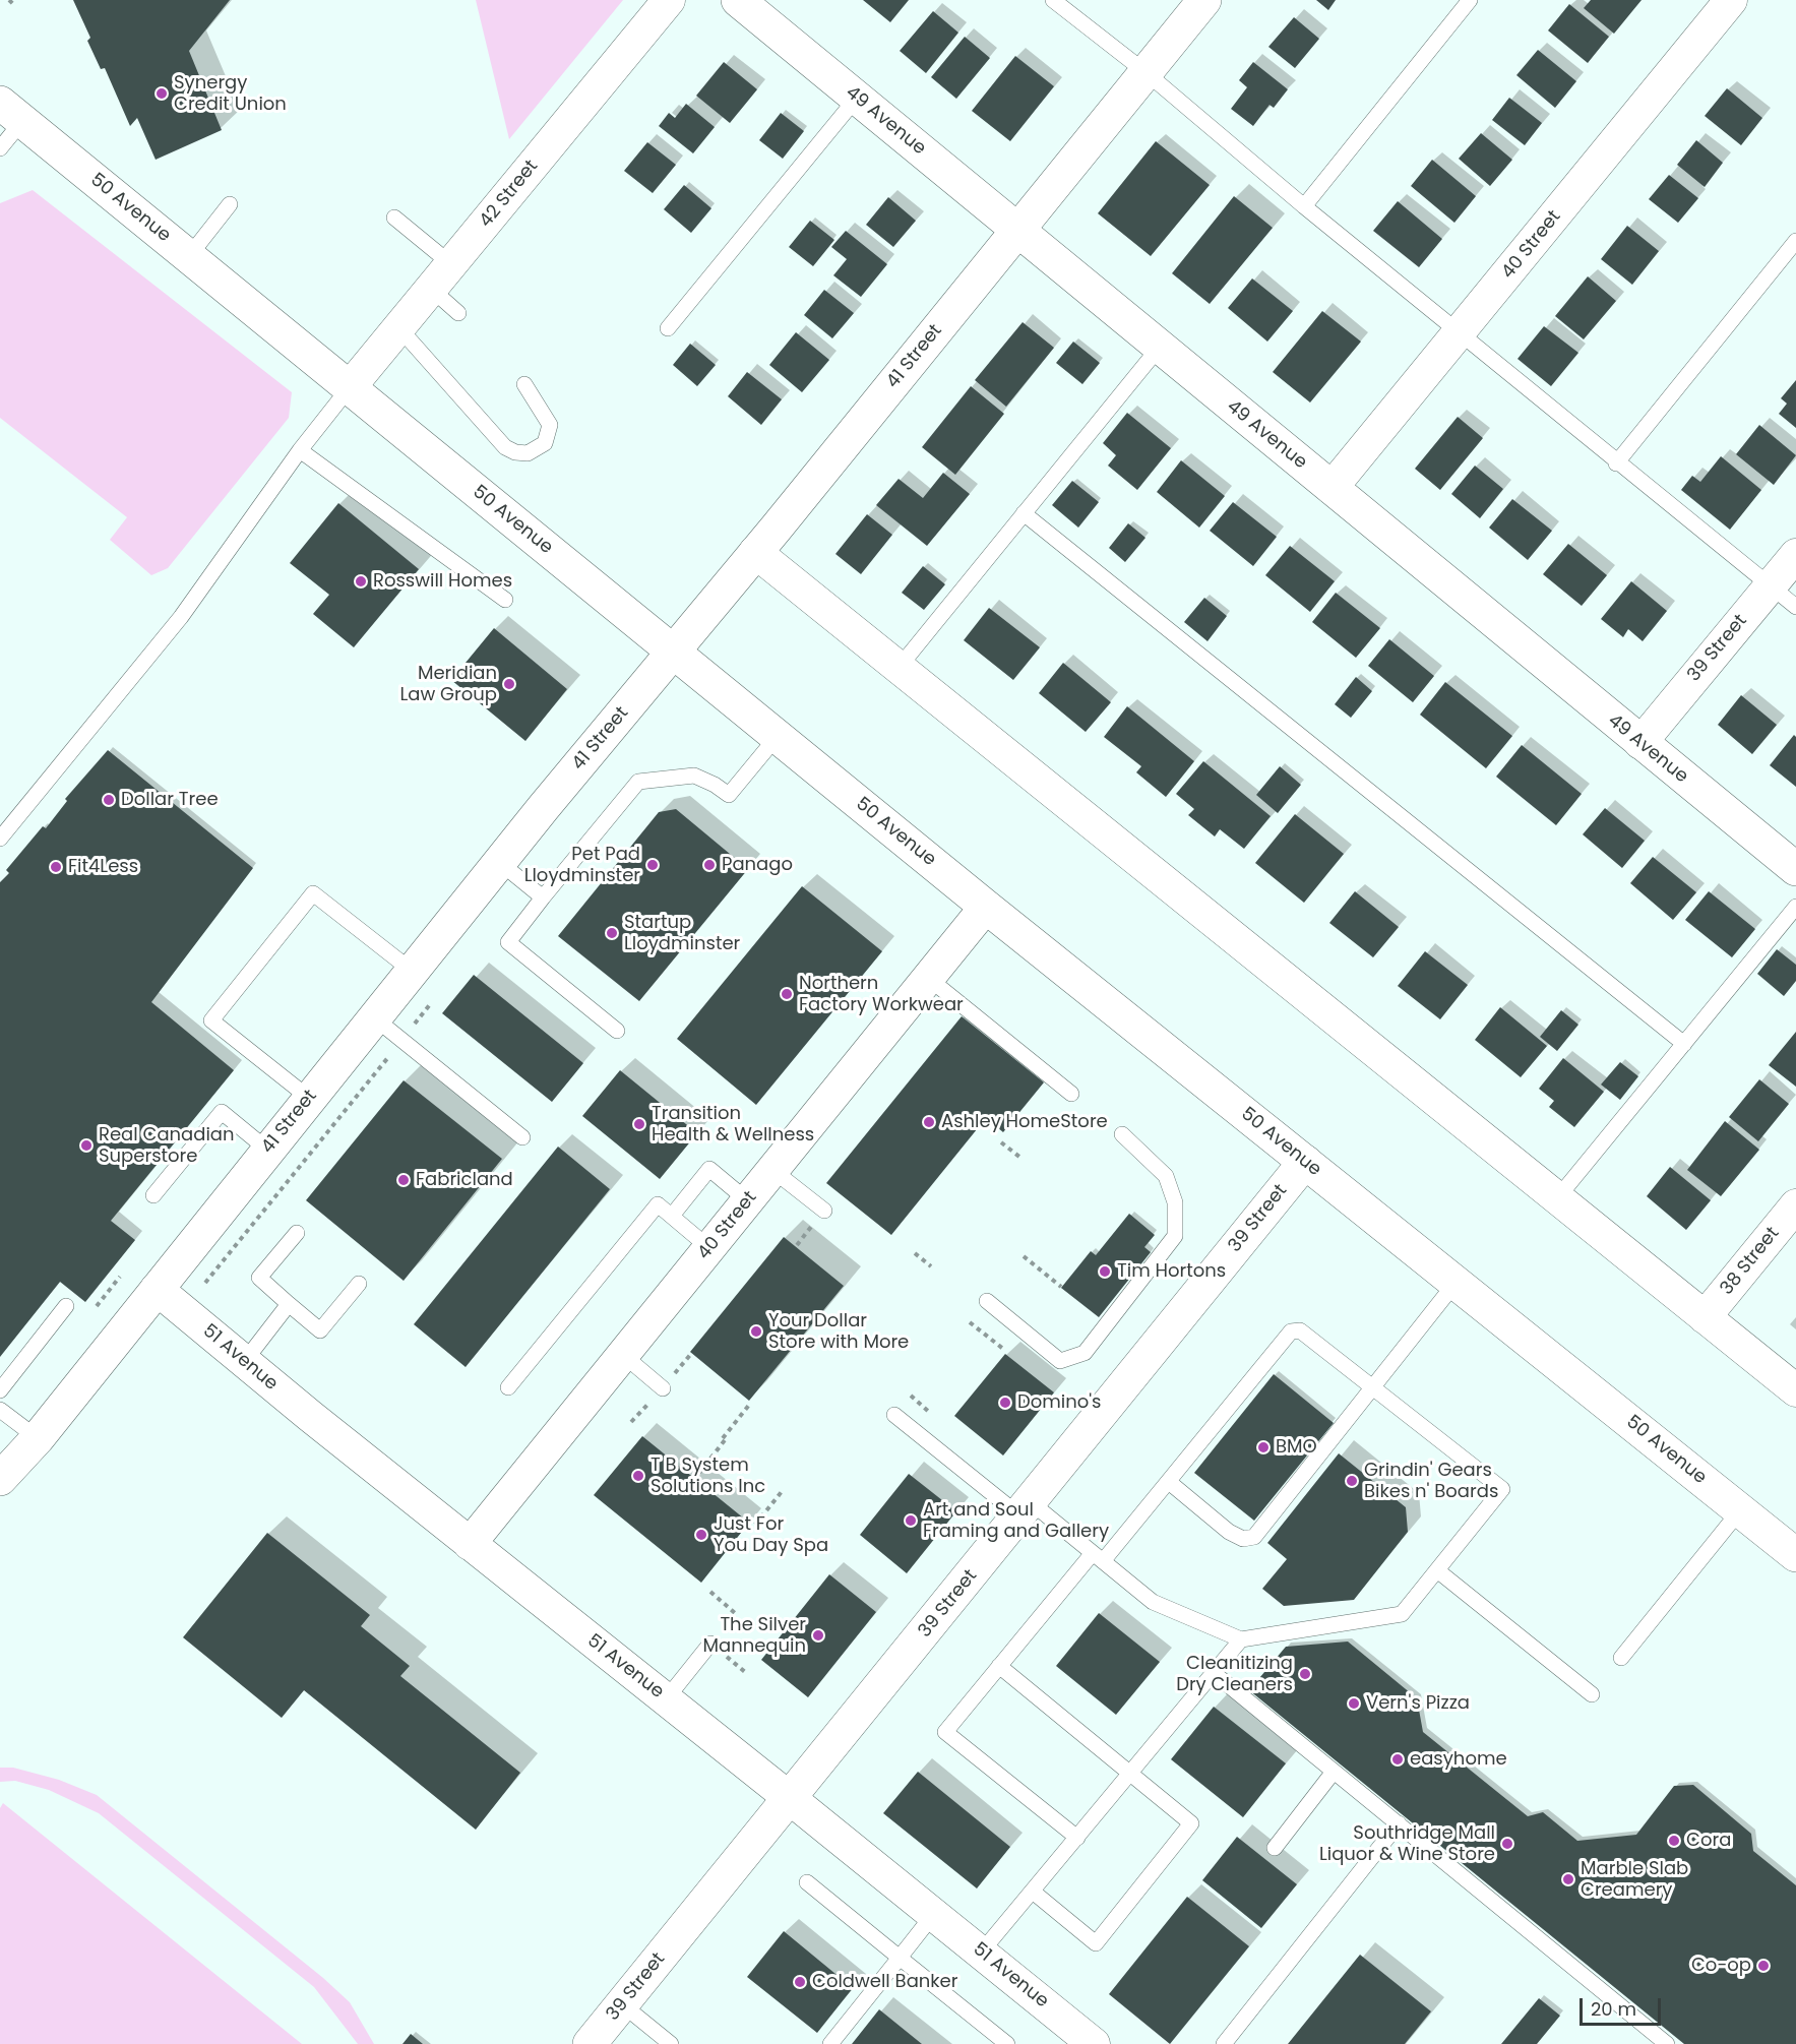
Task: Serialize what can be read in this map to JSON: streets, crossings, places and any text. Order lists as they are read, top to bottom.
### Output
{
  "streets": {
    "street": [
      "49 Avenue",
      "42 Street",
      "50 Avenue",
      "40 Street",
      "41 Street",
      "39 Street",
      "38 Street",
      "51 Avenue"
    ]
  },
  "crossings": [
    ["49 Avenue", "40 Street"],
    ["49 Avenue", "41 Street"],
    ["49 Avenue", "39 Street"],
    ["42 Street", "50 Avenue"],
    ["50 Avenue", "40 Street"],
    ["50 Avenue", "41 Street"],
    ["50 Avenue", "39 Street"],
    ["40 Street", "51 Avenue"],
    ["41 Street", "51 Avenue"],
    ["39 Street", "51 Avenue"]
  ],
  "places": [
    "Synergy Credit Union",
    "Rosswill Homes",
    "Meridian Law Group",
    "Dollar Tree",
    "Pet Pad Lloydminster",
    "Panago",
    "Fit4Less",
    "Startup Lloydminster",
    "Northern Factory Workwear",
    "Ashley HomeStore",
    "Transition Health & Wellness",
    "Real Canadian Superstore",
    "Fabricland",
    "Tim Hortons",
    "Your Dollar Store with More",
    "Domino's",
    "BMO",
    "T B System Solutions Inc",
    "Grindin' Gears Bikes n' Boards",
    "Art and Soul Framing and Gallery",
    "Just For You Day Spa",
    "The Silver Mannequin",
    "Cleanitizing Dry Cleaners",
    "Vern's Pizza",
    "easyhome",
    "Cora",
    "Southridge Mall Liquor & Wine Store",
    "Marble Slab Creamery",
    "Co-op",
    "Coldwell Banker"
  ],
  "scale_bar": "20 m"
}
